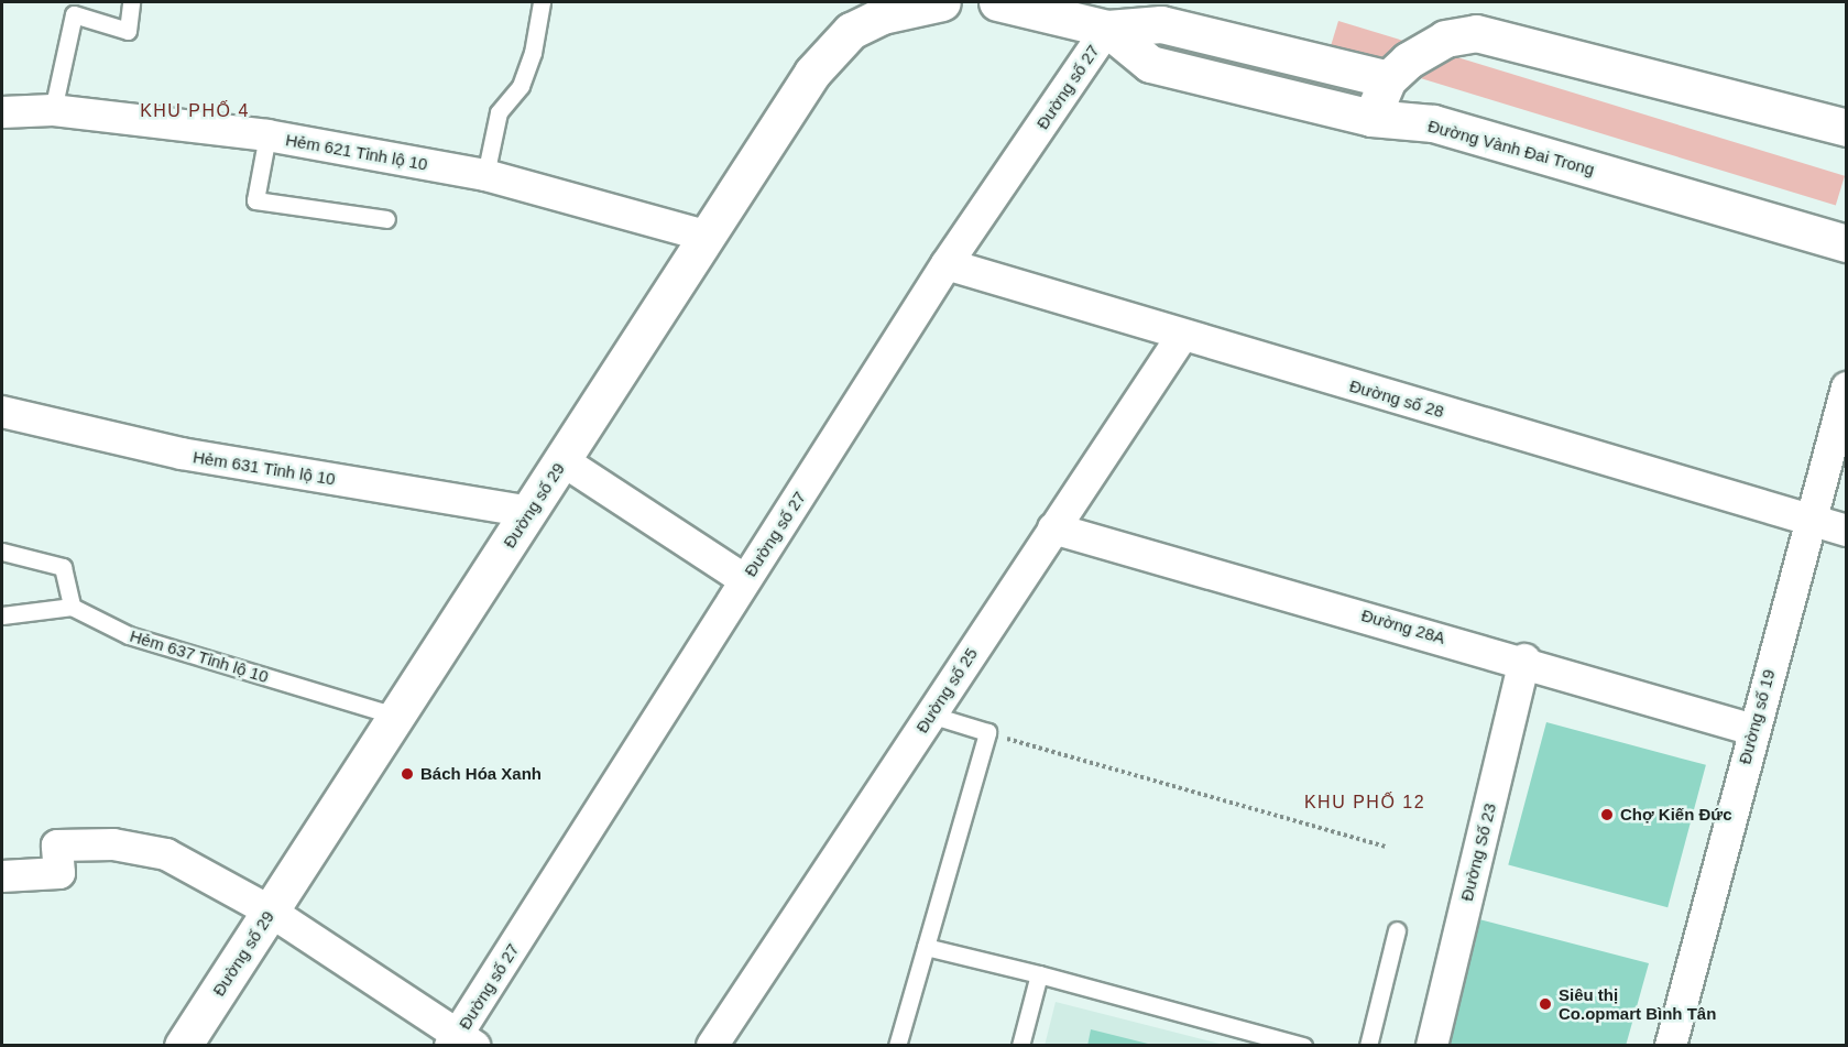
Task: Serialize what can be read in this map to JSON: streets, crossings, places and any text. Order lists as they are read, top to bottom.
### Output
{
  "streets": {
    "street": [
      "Đường số 27",
      "Đường Vành Đai Trong",
      "Hẻm 621 Tỉnh lộ 10",
      "Đường số 28",
      "Hẻm 631 Tỉnh lộ 10",
      "Đường số 29",
      "Đường 28A",
      "Đường số 25",
      "Đường số 19",
      "Đường Số 23"
    ],
    "lane": ["Hẻm 637 Tỉnh lộ 10"]
  },
  "crossings": [
    ["Đường số 27", "Đường Vành Đai Trong"],
    ["Đường số 27", "Đường số 28"],
    ["Hẻm 621 Tỉnh lộ 10", "Đường số 29"],
    ["Đường số 28", "Đường số 25"],
    ["Đường số 28", "Đường số 19"],
    ["Hẻm 631 Tỉnh lộ 10", "Đường số 29"],
    ["Đường số 29", "Hẻm 637 Tỉnh lộ 10"],
    ["Đường 28A", "Đường số 25"],
    ["Đường 28A", "Đường số 19"],
    ["Đường 28A", "Đường Số 23"]
  ],
  "districts": ["KHU PHỐ 4", "KHU PHỐ 12"],
  "places": ["Bách Hóa Xanh", "Chợ Kiến Đức", "Siêu thị Co.opmart Bình Tân"]
}
